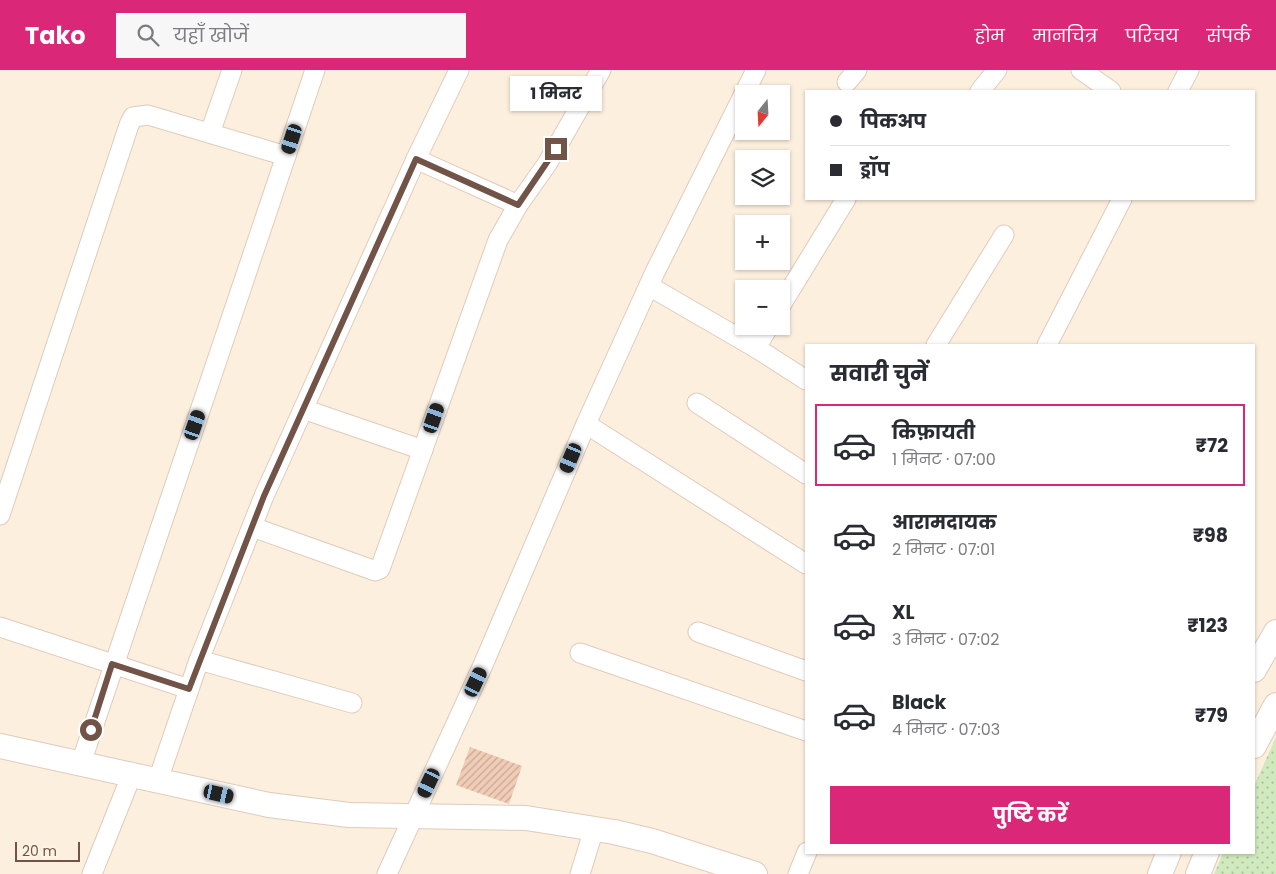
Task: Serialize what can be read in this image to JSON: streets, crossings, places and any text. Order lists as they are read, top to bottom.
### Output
{
  "scale_bar": "20 m",
  "north": "bottom",
  "page": {
    "header": "Tako",
    "search": "यहाँ खोजें",
    "nav": [
      "होम",
      "मानचित्र",
      "परिचय",
      "संपर्क"
    ],
    "bubble": "1 मिनट",
    "map_buttons": ["+", "−"],
    "banner": ["पिकअप", "ड्रॉप"],
    "heading": "सवारी चुनें",
    "list": [
      {
        "name": "किफ़ायती",
        "note": "1 मिनट · 07:00",
        "value": "₹72"
      },
      {
        "name": "आरामदायक",
        "note": "2 मिनट · 07:01",
        "value": "₹98"
      },
      {
        "name": "XL",
        "note": "3 मिनट · 07:02",
        "value": "₹123"
      },
      {
        "name": "Black",
        "note": "4 मिनट · 07:03",
        "value": "₹79"
      }
    ],
    "buttons": "पुष्टि करें",
    "scale": "20 m"
  }
}
